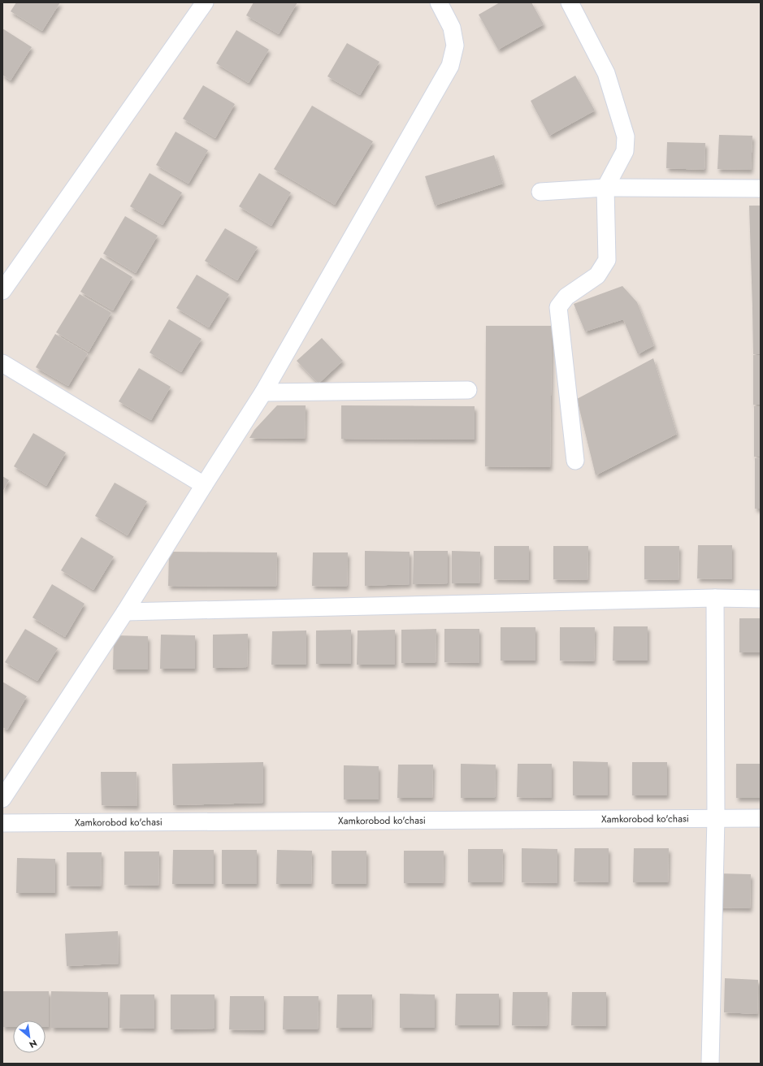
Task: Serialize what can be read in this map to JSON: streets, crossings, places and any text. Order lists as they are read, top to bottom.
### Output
{
  "streets": {
    "street": ["Xamkorobod ko'chasi"]
  },
  "north": "bottom right"
}
